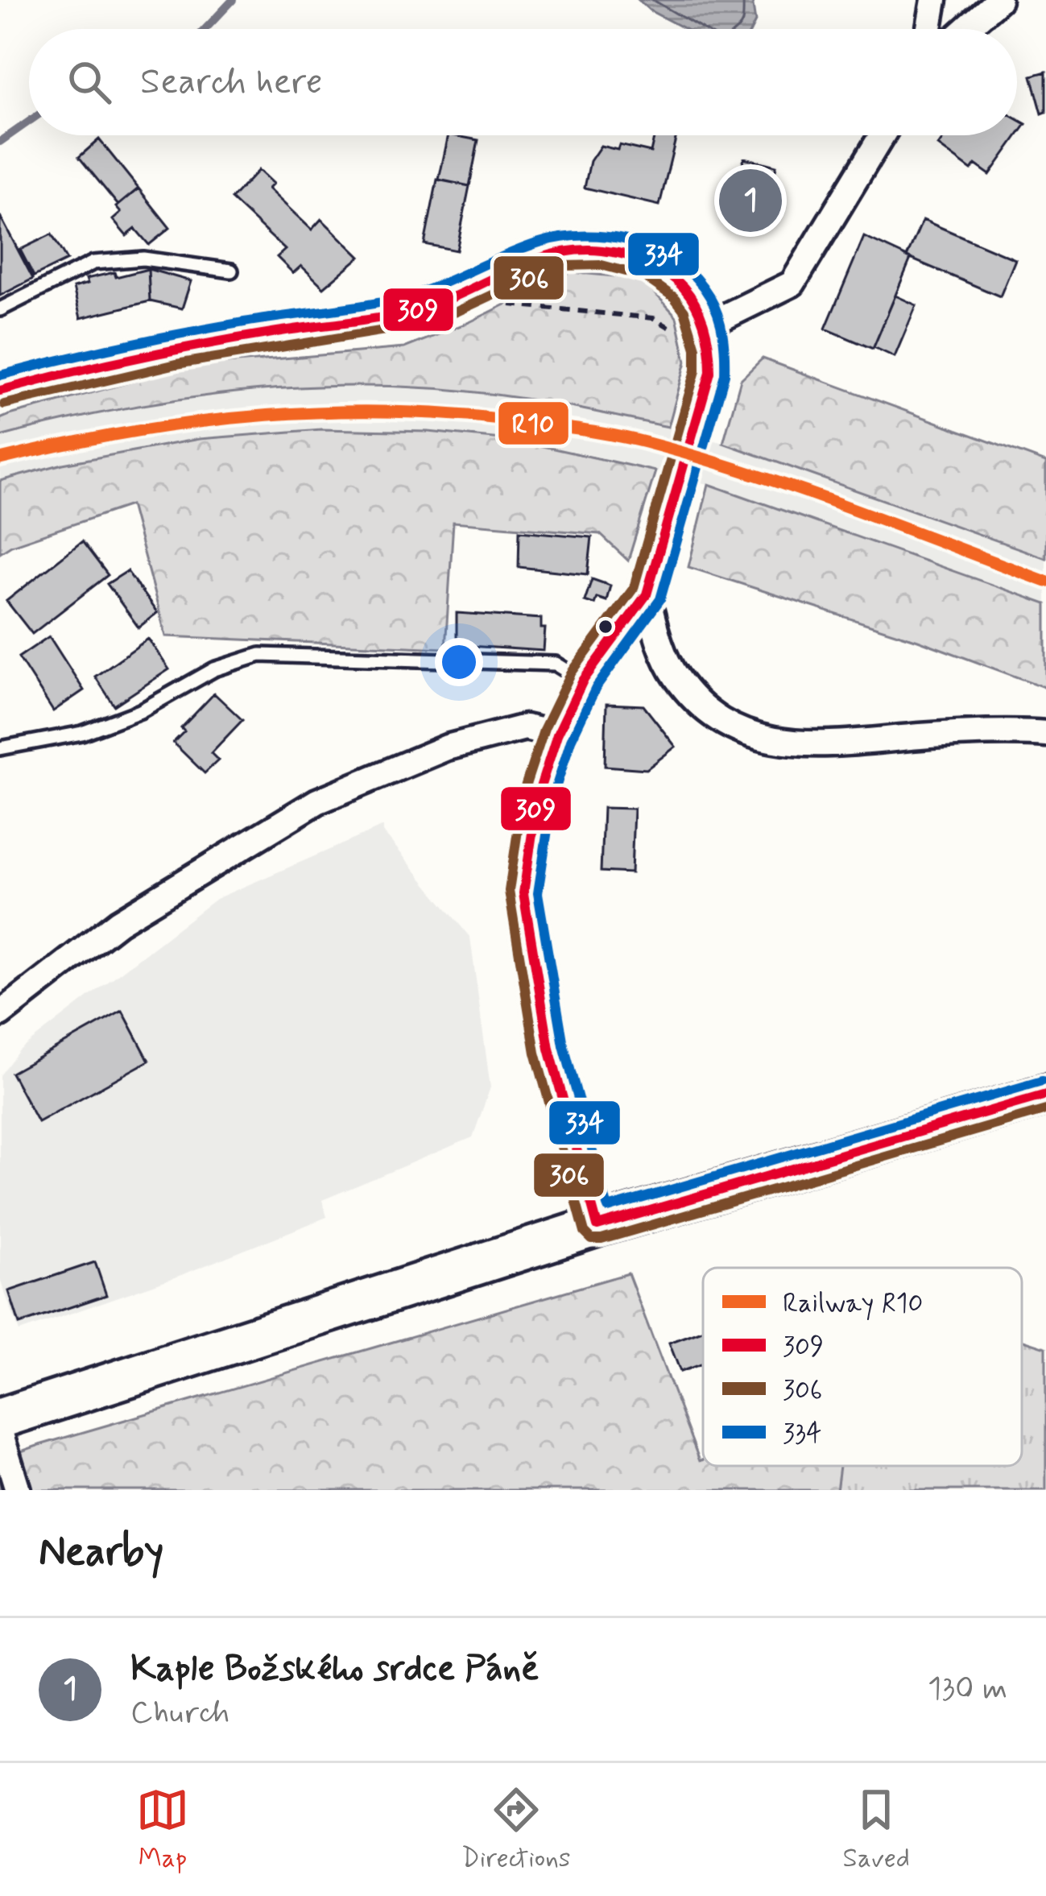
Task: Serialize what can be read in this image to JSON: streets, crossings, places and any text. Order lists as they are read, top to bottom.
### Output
{
  "lines": [
    "transit line 334",
    "transit line 309",
    "transit line 306",
    "rail line R10"
  ],
  "legend": [
    "Railway R10",
    "309",
    "306",
    "334"
  ],
  "page": {
    "search": "Search here",
    "pins": "1",
    "heading": "Nearby",
    "list": [
      {
        "mark": "1",
        "name": "Kaple Božského srdce Páně",
        "note": "Church",
        "value": "130 m"
      }
    ],
    "nav": ["Map", "Directions", "Saved"]
  }
}
